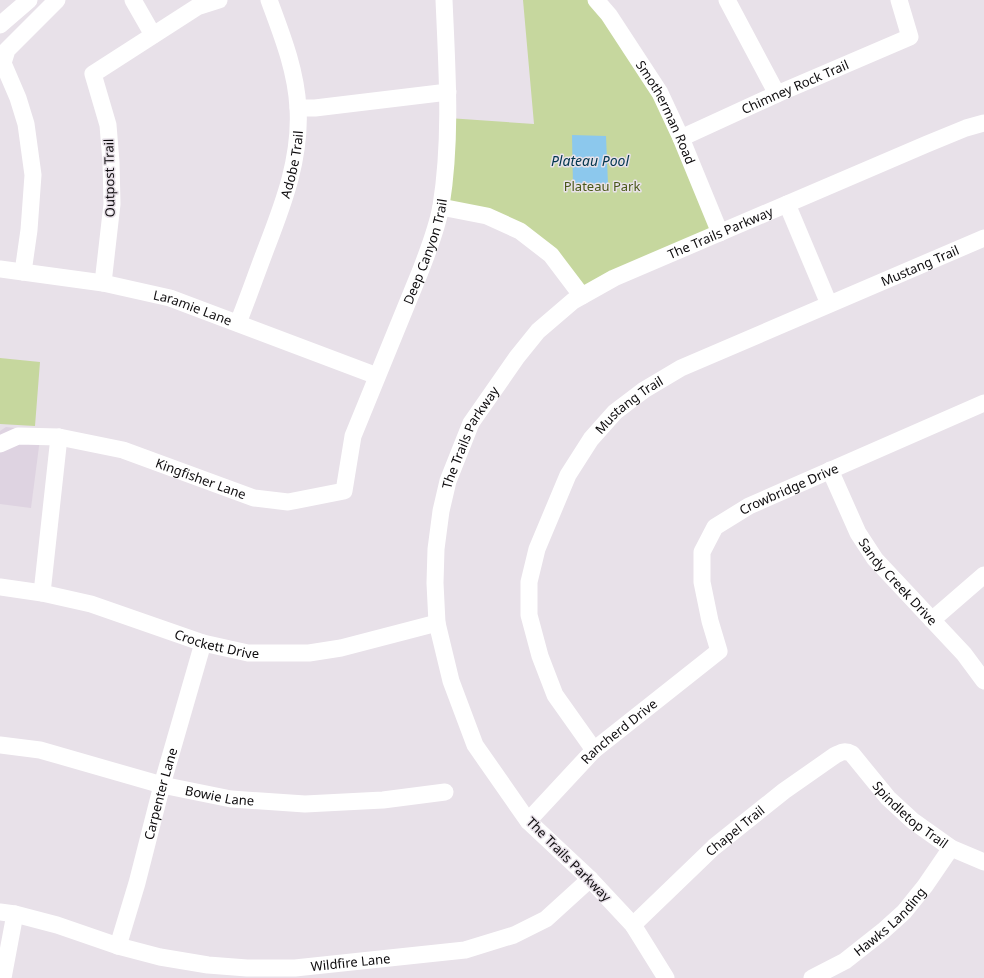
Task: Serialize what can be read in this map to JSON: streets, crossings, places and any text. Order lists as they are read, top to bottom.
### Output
{
  "streets": {
    "street": [
      "Chimney Rock Trail",
      "Smotherman Road",
      "Adobe Trail",
      "Outpost Trail",
      "The Trails Parkway",
      "Deep Canyon Trail",
      "Mustang Trail",
      "Laramie Lane",
      "Kingfisher Lane",
      "Crowbridge Drive",
      "Sandy Creek Drive",
      "Crockett Drive",
      "Rancherd Drive",
      "Carpenter Lane",
      "Bowie Lane",
      "Spindletop Trail",
      "Chapel Trail",
      "Hawks Landing",
      "Wildfire Lane"
    ]
  },
  "crossings": [
    ["Chimney Rock Trail", "Smotherman Road"],
    ["Smotherman Road", "The Trails Parkway"],
    ["Adobe Trail", "Laramie Lane"],
    ["Outpost Trail", "Laramie Lane"],
    ["The Trails Parkway", "Crockett Drive"],
    ["The Trails Parkway", "Rancherd Drive"],
    ["The Trails Parkway", "Chapel Trail"],
    ["The Trails Parkway", "Wildfire Lane"],
    ["Deep Canyon Trail", "Laramie Lane"],
    ["Deep Canyon Trail", "Kingfisher Lane"],
    ["Mustang Trail", "Rancherd Drive"],
    ["Crowbridge Drive", "Sandy Creek Drive"],
    ["Crowbridge Drive", "Rancherd Drive"],
    ["Crockett Drive", "Carpenter Lane"],
    ["Carpenter Lane", "Bowie Lane"],
    ["Carpenter Lane", "Wildfire Lane"],
    ["Spindletop Trail", "Chapel Trail"],
    ["Spindletop Trail", "Hawks Landing"]
  ],
  "water": ["Plateau Pool"],
  "parks": ["Plateau Park"]
}
